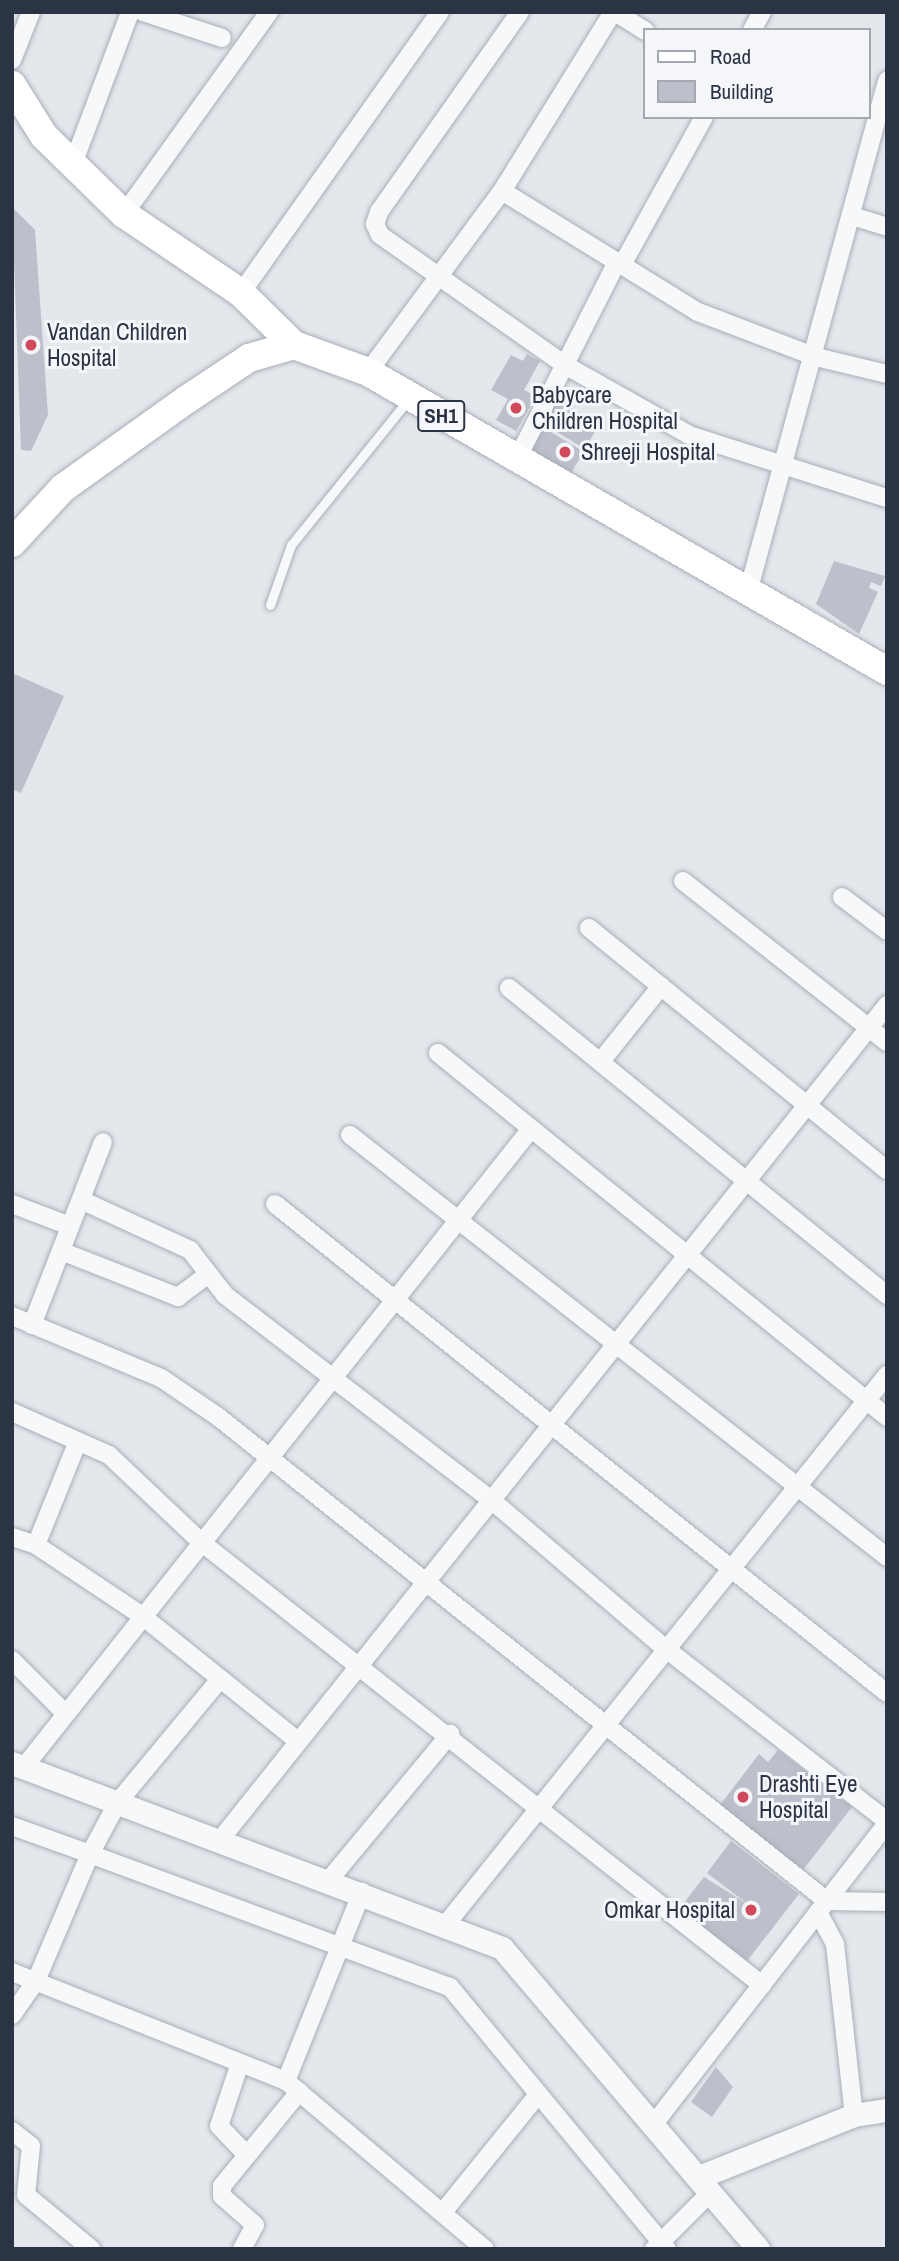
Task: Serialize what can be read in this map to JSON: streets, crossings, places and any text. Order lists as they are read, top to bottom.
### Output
{
  "streets": {
    "main road": ["SH1"]
  },
  "places": [
    "Vandan Children Hospital",
    "Babycare Children Hospital",
    "Shreeji Hospital",
    "Drashti Eye Hospital",
    "Omkar Hospital"
  ],
  "legend": ["Road", "Building"]
}
